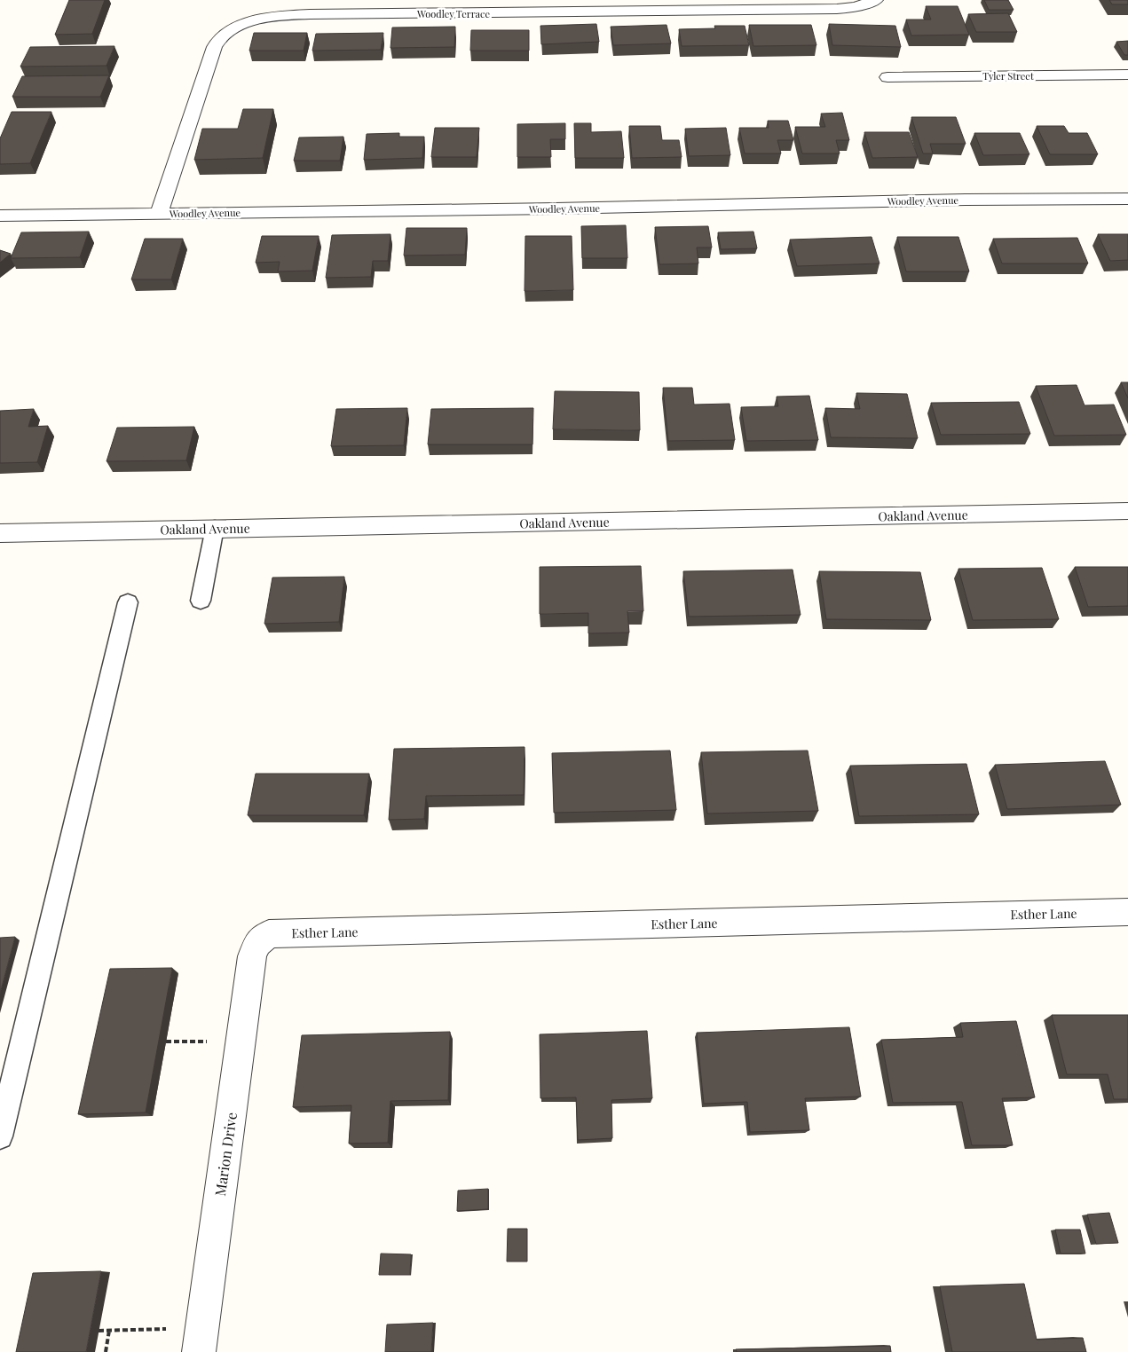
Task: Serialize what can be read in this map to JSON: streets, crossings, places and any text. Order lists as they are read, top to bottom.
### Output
{
  "streets": {
    "street": [
      "Woodley Terrace",
      "Tyler Street",
      "Woodley Avenue",
      "Oakland Avenue",
      "Esther Lane",
      "Marion Drive"
    ]
  },
  "crossings": [
    ["Woodley Terrace", "Woodley Avenue"],
    ["Esther Lane", "Marion Drive"]
  ]
}
